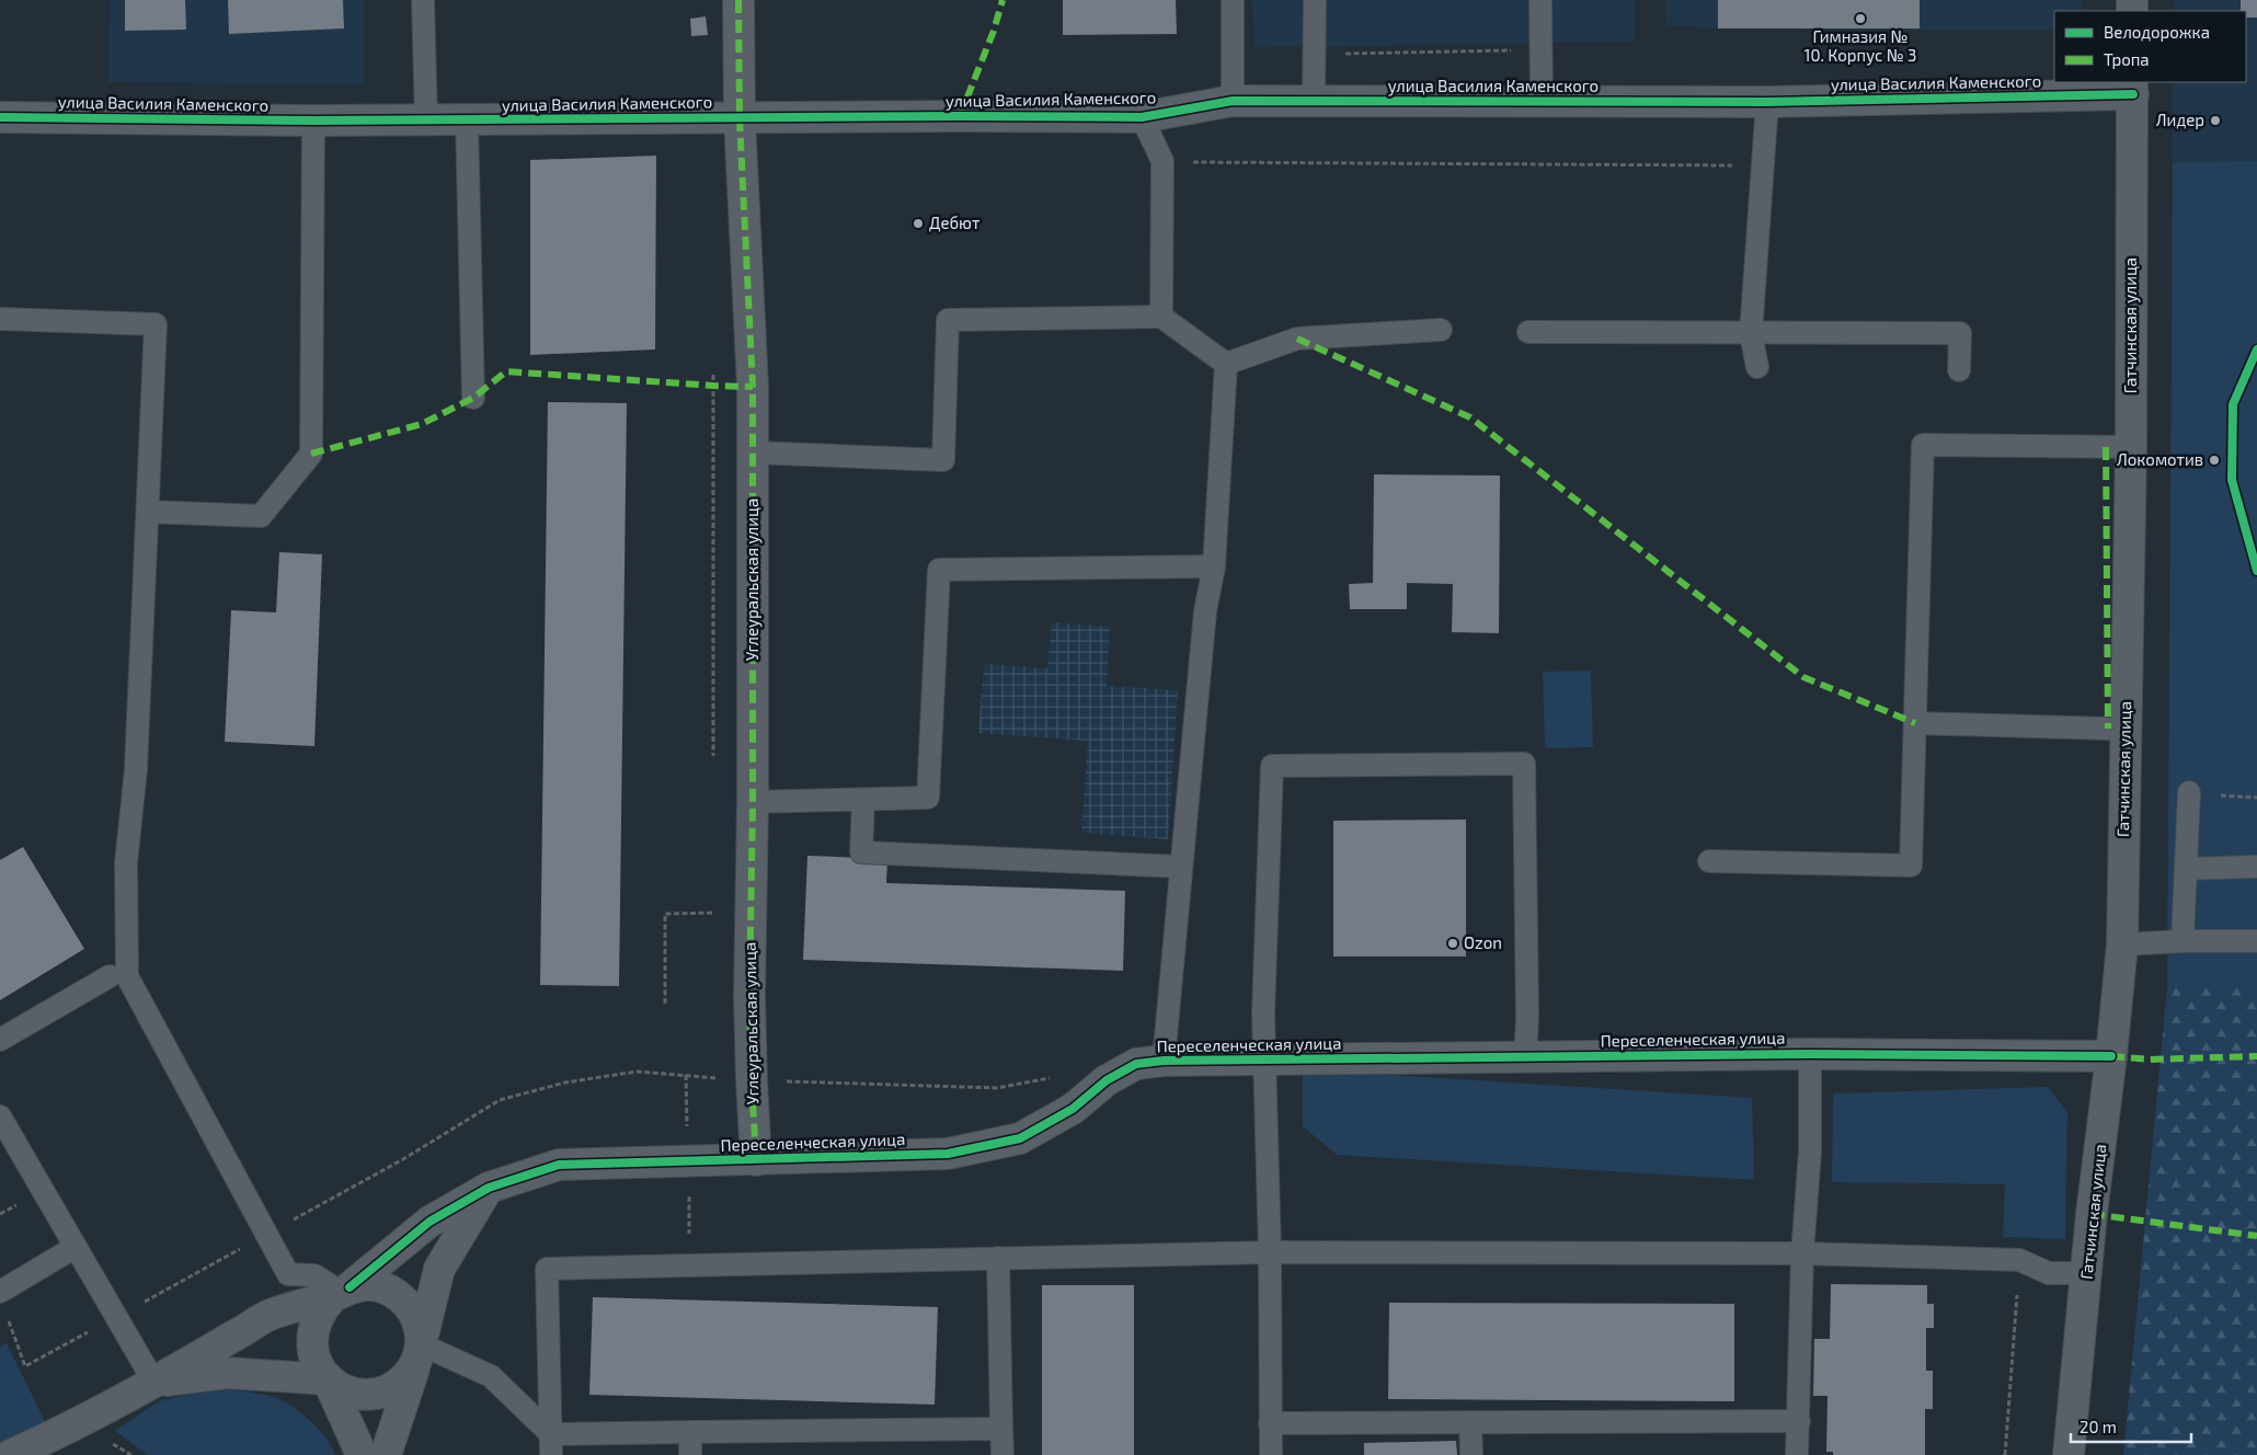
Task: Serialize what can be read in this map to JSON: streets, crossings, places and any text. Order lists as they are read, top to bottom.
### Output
{
  "streets": {
    "street": [
      "улица Василия Каменского",
      "Гатчинская улица",
      "Углеуральская улица",
      "Переселенческая улица"
    ]
  },
  "crossings": [
    ["улица Василия Каменского", "Гатчинская улица"],
    ["улица Василия Каменского", "Углеуральская улица"],
    ["Гатчинская улица", "Переселенческая улица"],
    ["Углеуральская улица", "Переселенческая улица"]
  ],
  "places": [
    "Гимназия № 10. Корпус № 3",
    "Лидер",
    "Дебют",
    "Локомотив",
    "Ozon"
  ],
  "legend": ["Велодорожка", "Тропа"],
  "scale_bar": "20 m"
}
